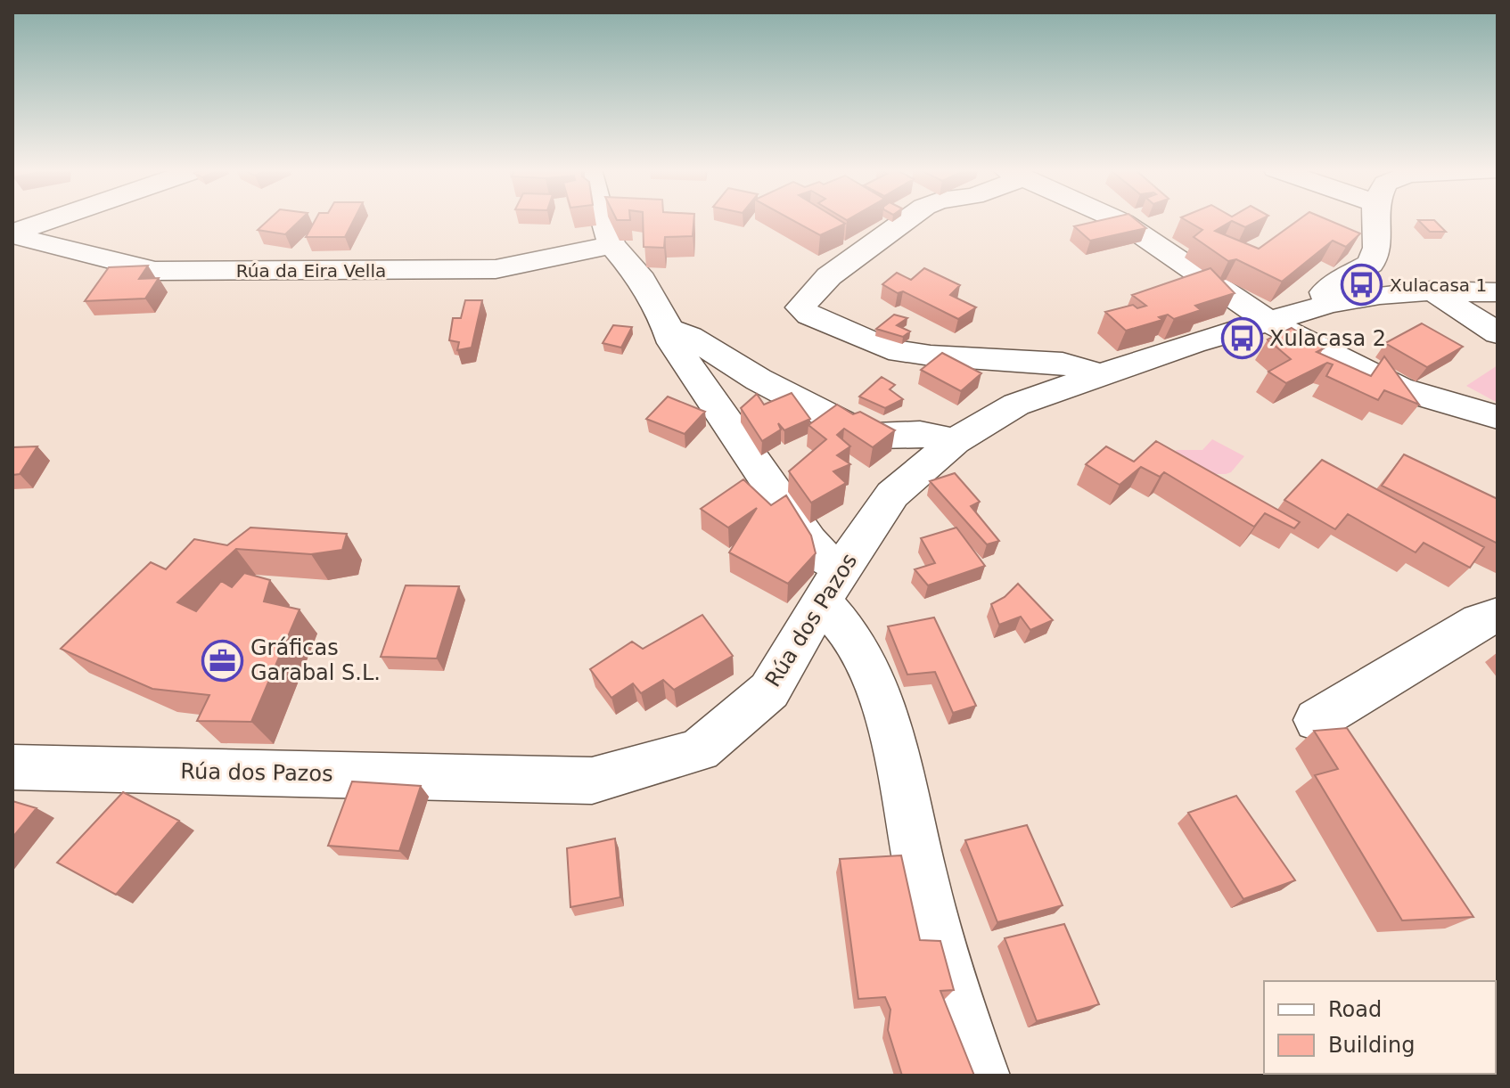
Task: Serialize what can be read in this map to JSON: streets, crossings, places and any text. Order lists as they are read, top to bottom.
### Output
{
  "streets": {
    "street": ["Rúa da Eira Vella", "Rúa dos Pazos"]
  },
  "places": {
    "bus stop": ["Xulacasa 1", "Xulacasa 2"],
    "office": ["Gráficas Garabal S.L."]
  },
  "legend": ["Road", "Building"]
}
